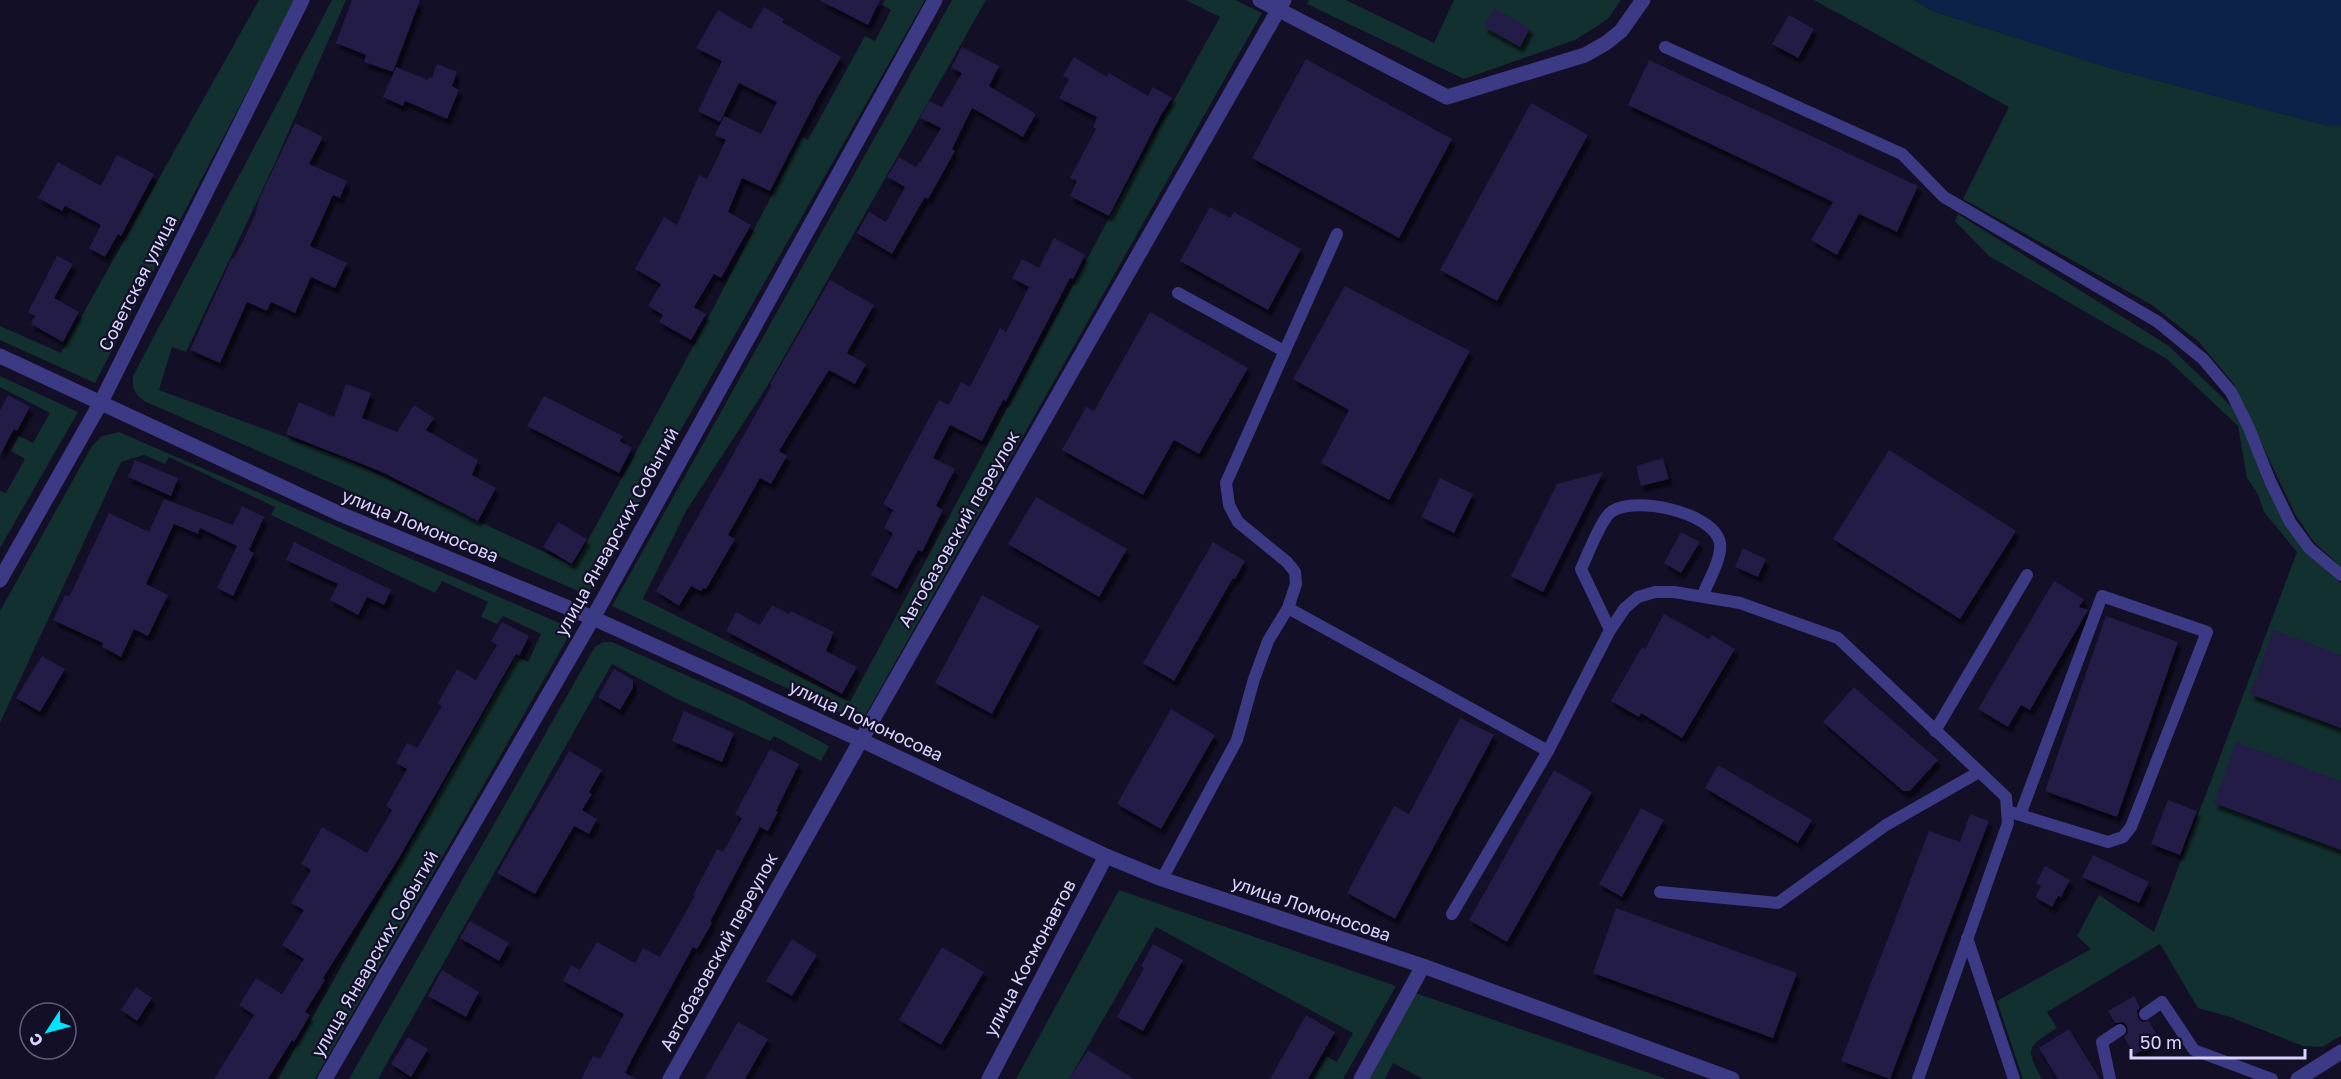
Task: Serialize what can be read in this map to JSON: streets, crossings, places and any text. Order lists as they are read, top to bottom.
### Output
{
  "streets": {
    "street": [
      "Советская улица",
      "улица Ломоносова",
      "Автобазовский переулок",
      "улица Январских Событий",
      "улица Космонавтов"
    ]
  },
  "crossings": [
    ["Советская улица", "улица Ломоносова"],
    ["улица Ломоносова", "Автобазовский переулок"],
    ["улица Ломоносова", "улица Январских Событий"],
    ["улица Ломоносова", "улица Космонавтов"]
  ],
  "scale_bar": "50 m",
  "north": "bottom left"
}
